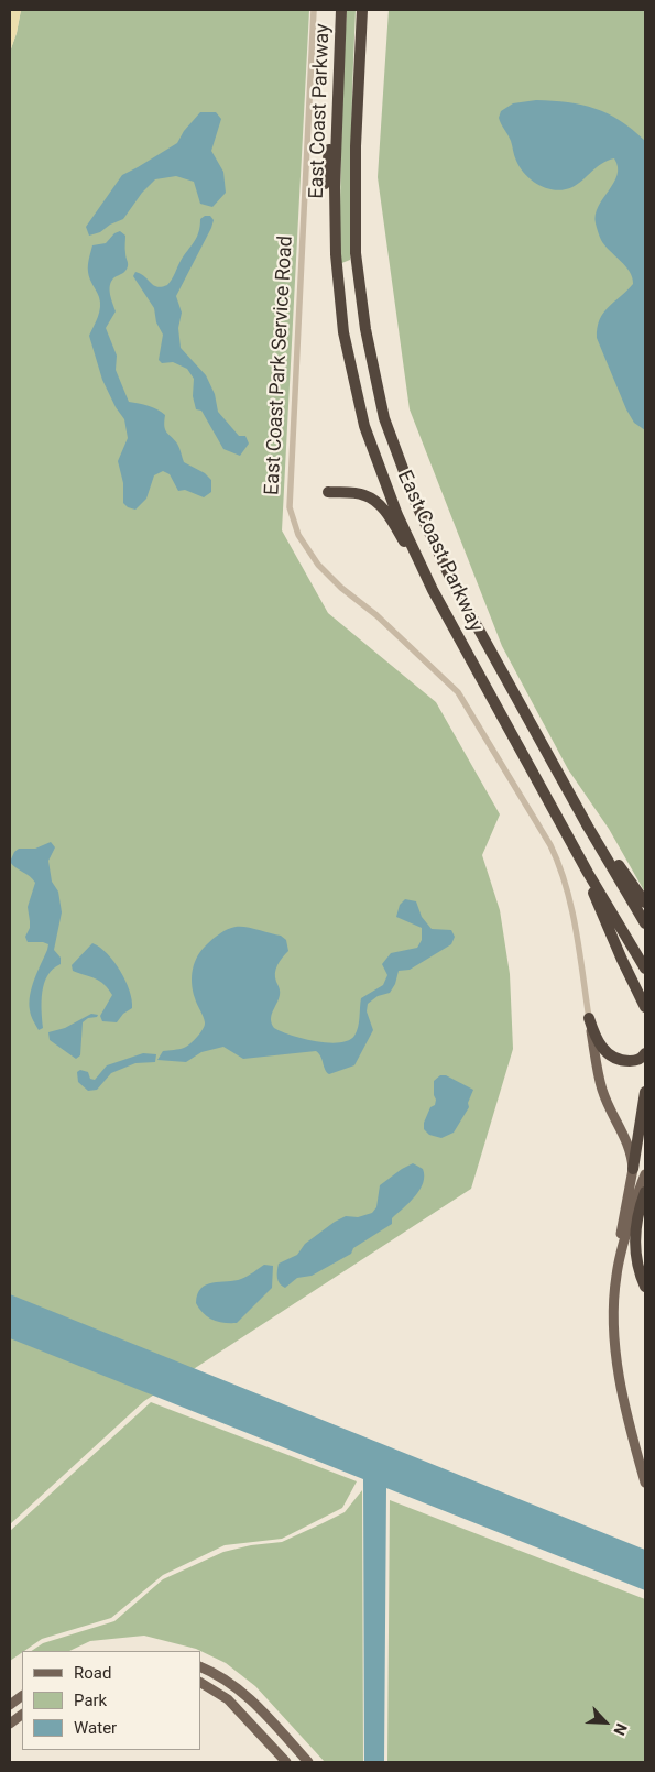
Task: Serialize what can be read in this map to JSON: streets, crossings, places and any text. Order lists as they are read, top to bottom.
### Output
{
  "streets": {
    "highway": ["East Coast Parkway"],
    "street": ["East Coast Park Service Road"]
  },
  "legend": ["Road", "Park", "Water"],
  "north": "bottom right"
}
